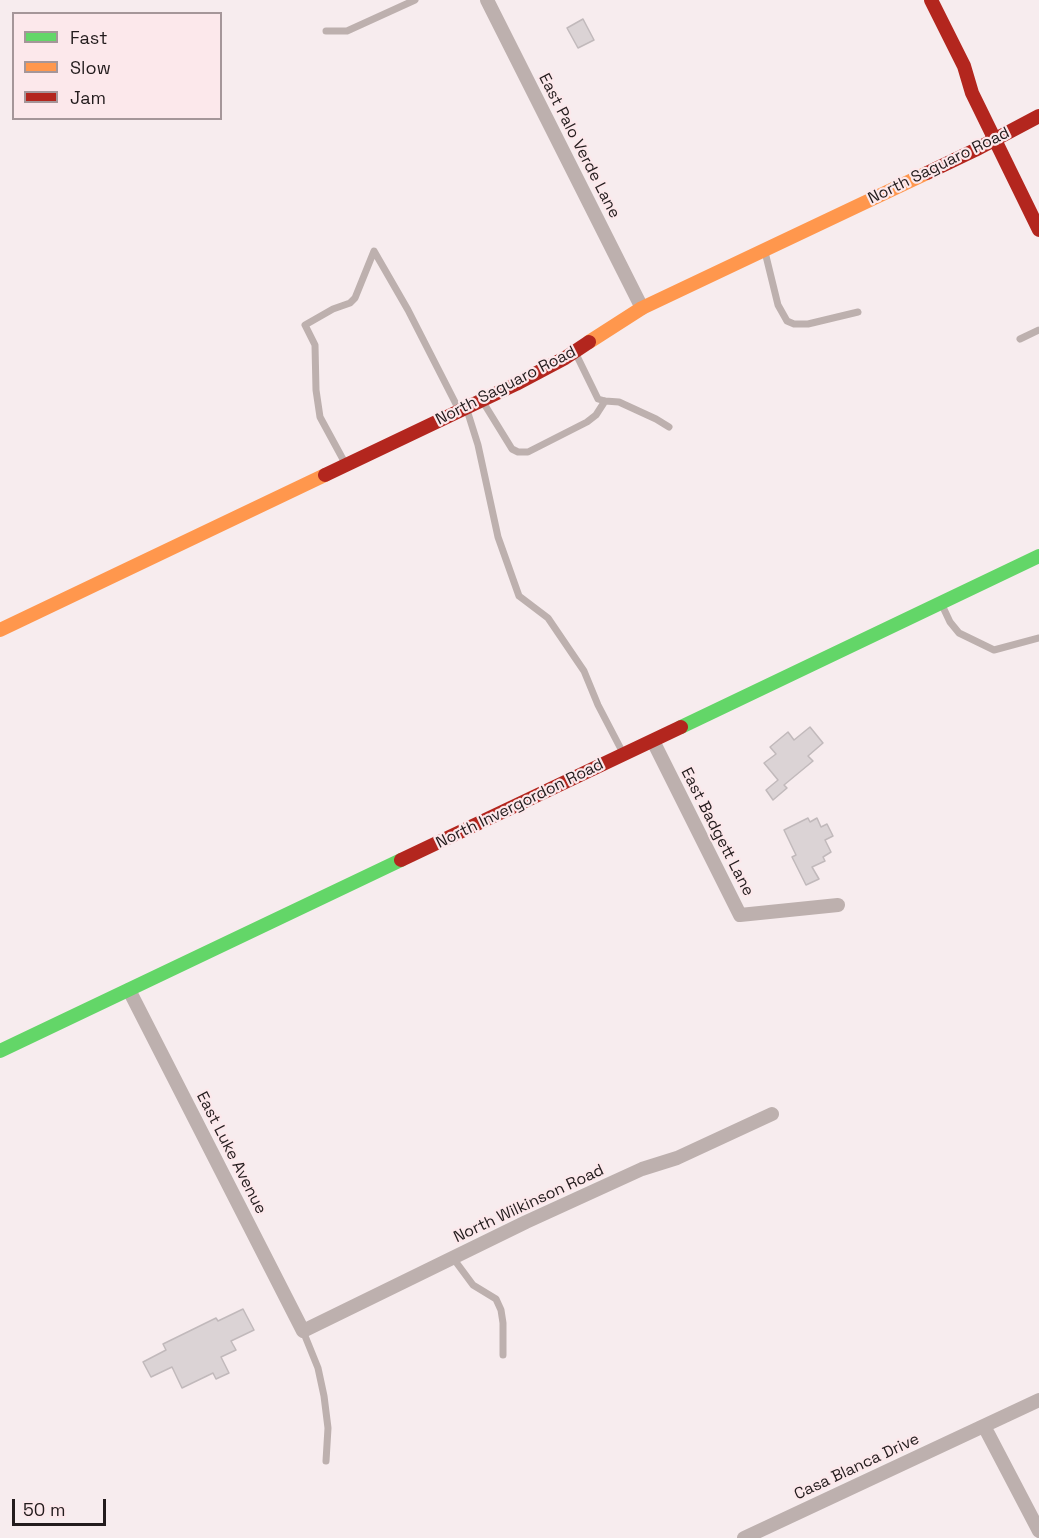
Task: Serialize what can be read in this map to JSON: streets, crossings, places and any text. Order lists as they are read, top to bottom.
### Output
{
  "streets": {
    "street": [
      "East Palo Verde Lane",
      "North Saguaro Road",
      "North Invergordon Road",
      "East Badgett Lane",
      "East Luke Avenue",
      "North Wilkinson Road",
      "Casa Blanca Drive"
    ]
  },
  "crossings": [
    ["East Palo Verde Lane", "North Saguaro Road"],
    ["North Invergordon Road", "East Badgett Lane"],
    ["North Invergordon Road", "East Luke Avenue"],
    ["East Luke Avenue", "North Wilkinson Road"]
  ],
  "legend": ["Fast", "Slow", "Jam"],
  "scale_bar": "50 m"
}
